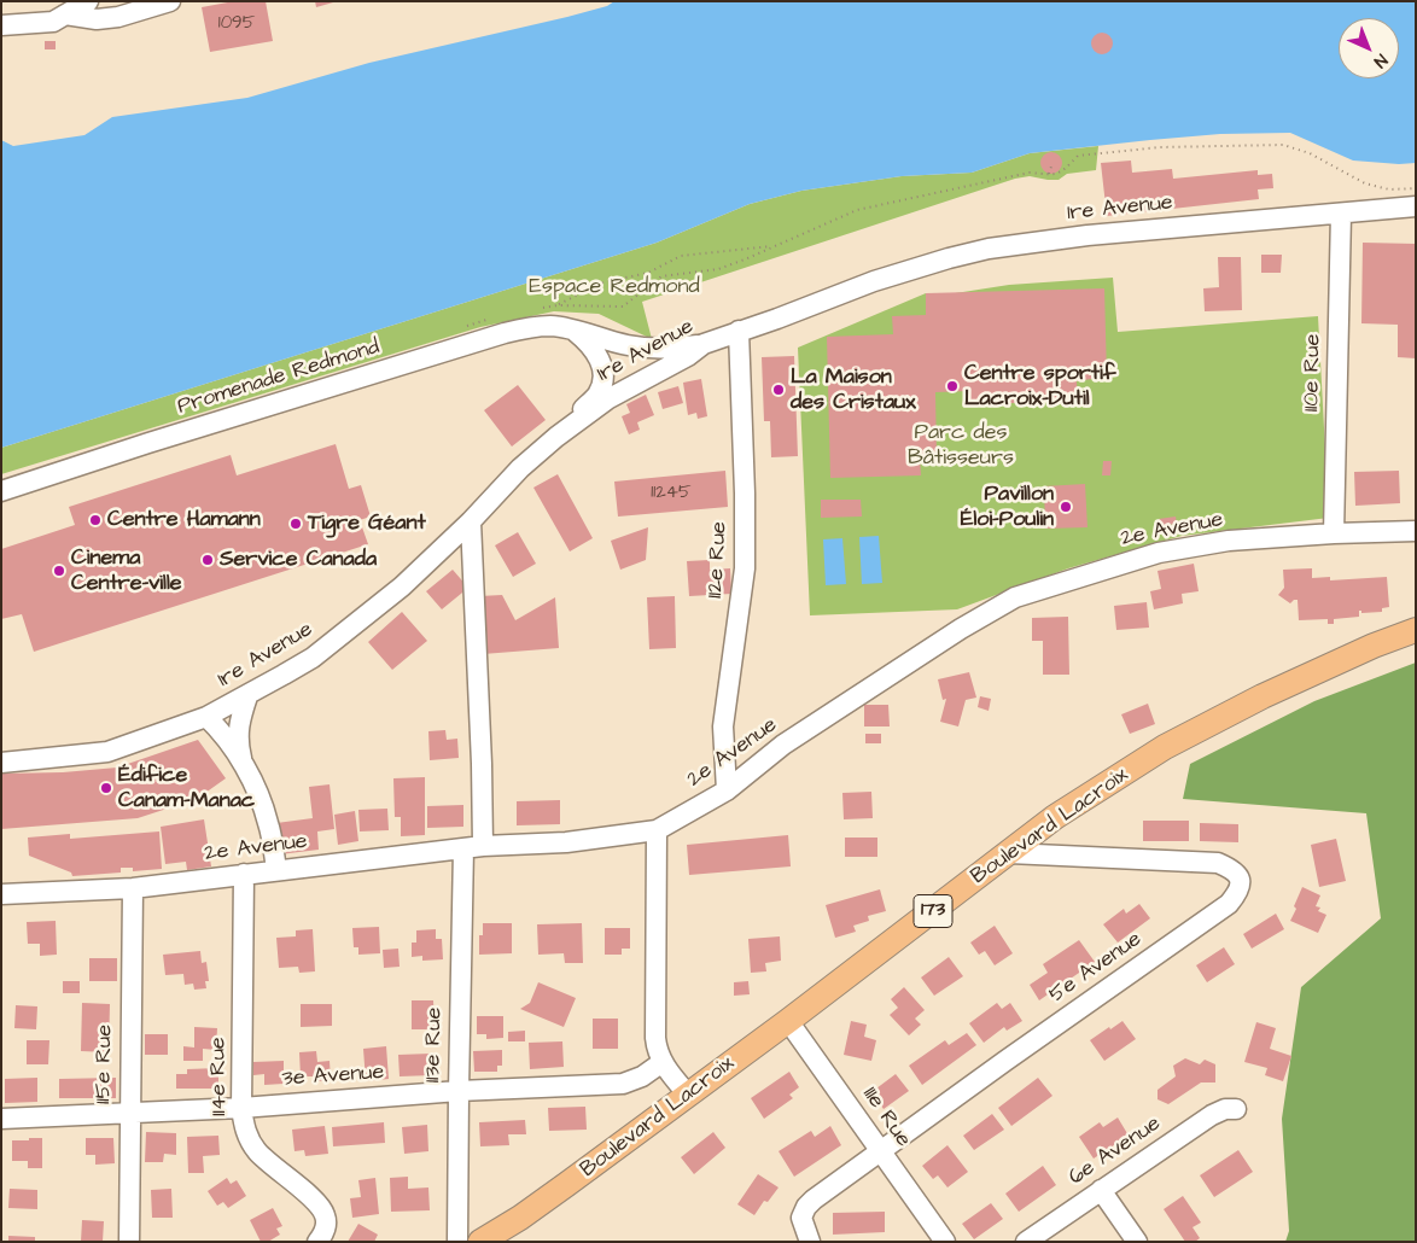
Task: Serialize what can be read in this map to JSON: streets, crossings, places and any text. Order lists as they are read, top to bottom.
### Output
{
  "streets": {
    "main road": ["Boulevard Lacroix", "173"],
    "street": [
      "1re Avenue",
      "110e Rue",
      "Promenade Redmond",
      "2e Avenue",
      "112e Rue",
      "5e Avenue",
      "113e Rue",
      "115e Rue",
      "114e Rue",
      "3e Avenue",
      "111e Rue",
      "6e Avenue"
    ]
  },
  "crossings": [
    ["1re Avenue", "110e Rue"],
    ["1re Avenue", "Promenade Redmond"],
    ["1re Avenue", "112e Rue"],
    ["1re Avenue", "113e Rue"],
    ["110e Rue", "2e Avenue"],
    ["2e Avenue", "112e Rue"],
    ["2e Avenue", "113e Rue"],
    ["2e Avenue", "115e Rue"],
    ["2e Avenue", "114e Rue"],
    ["Boulevard Lacroix", "5e Avenue"],
    ["Boulevard Lacroix", "111e Rue"],
    ["5e Avenue", "111e Rue"],
    ["113e Rue", "3e Avenue"],
    ["115e Rue", "3e Avenue"],
    ["114e Rue", "3e Avenue"]
  ],
  "parks": ["Espace Redmond", "Parc des Bâtisseurs"],
  "places": [
    "Centre sportif Lacroix-Dutil",
    "La Maison des Cristaux",
    "Pavillon Éloi-Poulin",
    "Centre Hamann",
    "Tigre Géant",
    "Service Canada",
    "Cinema Centre-ville",
    "Édifice Canam-Manac"
  ],
  "house_numbers": ["1095", "11245"],
  "north": "bottom right"
}
